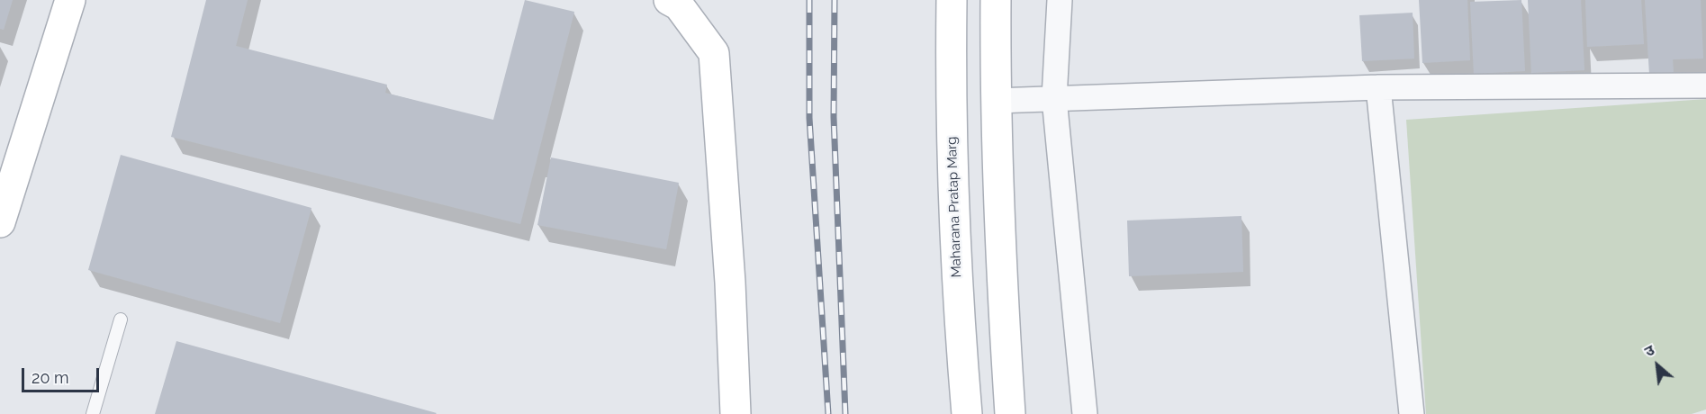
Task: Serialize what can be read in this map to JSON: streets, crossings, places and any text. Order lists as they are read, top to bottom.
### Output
{
  "streets": {
    "main road": ["Maharana Pratap Marg"]
  },
  "scale_bar": "20 m",
  "north": "top left"
}
